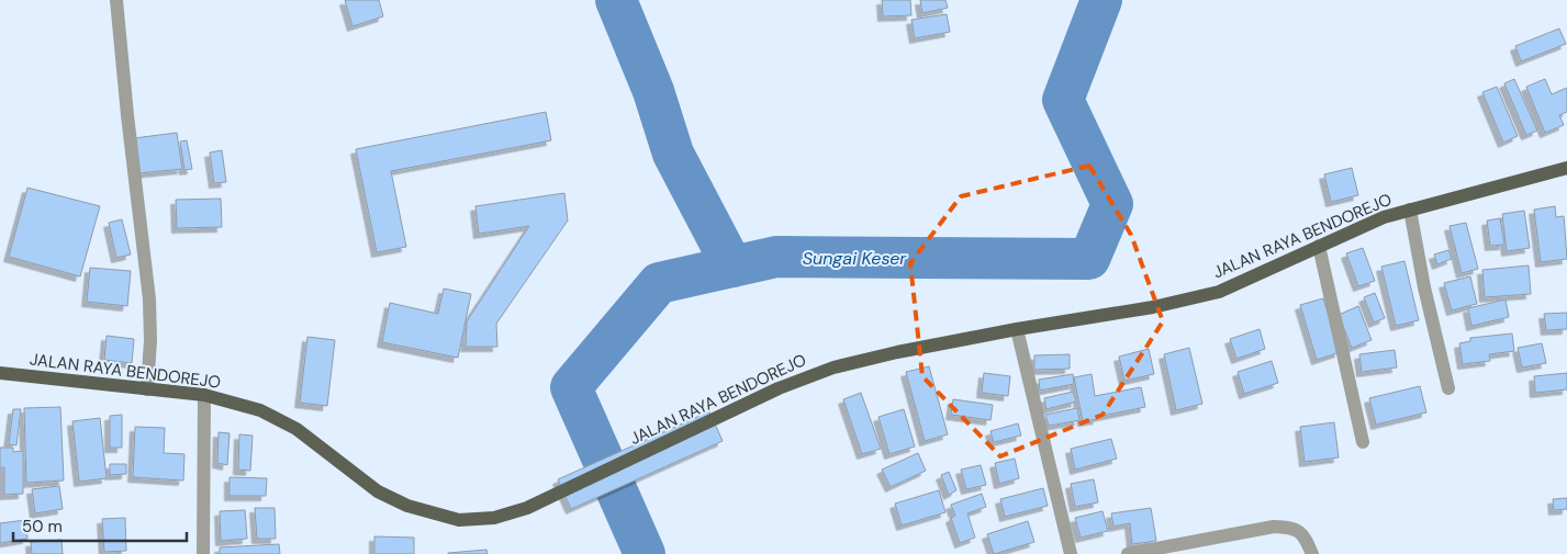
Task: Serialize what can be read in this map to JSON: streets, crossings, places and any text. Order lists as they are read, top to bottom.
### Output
{
  "streets": {
    "main road": ["JALAN RAYA BENDOREJO"]
  },
  "water": ["Sungai Keser"],
  "scale_bar": "50 m"
}
